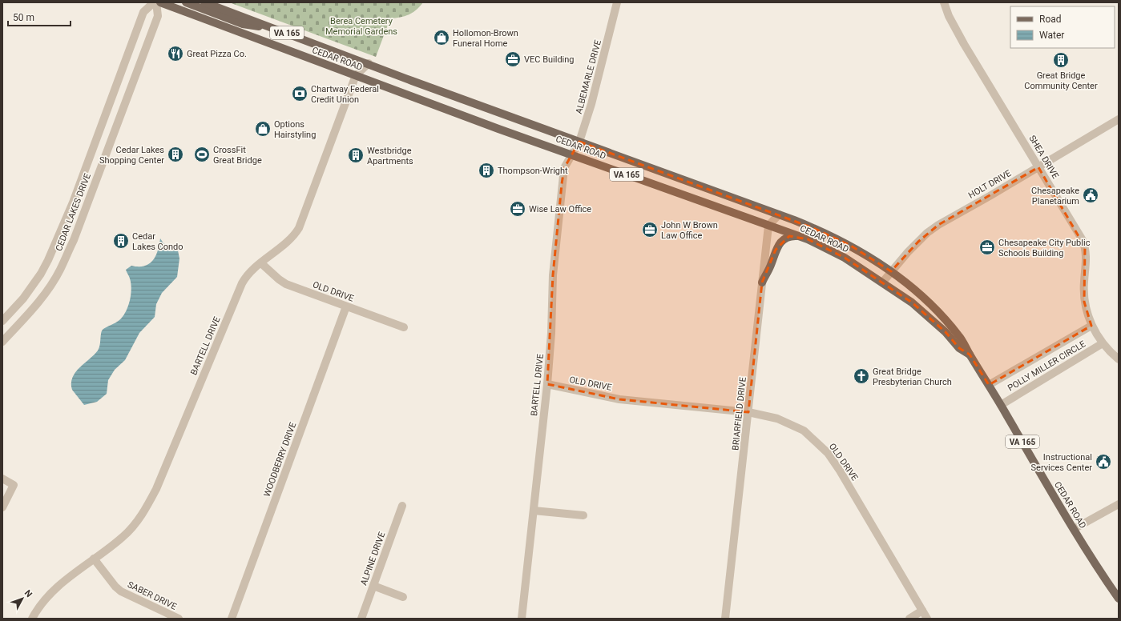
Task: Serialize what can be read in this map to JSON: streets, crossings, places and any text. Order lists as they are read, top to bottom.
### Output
{
  "streets": {
    "main road": ["VA 165", "CEDAR ROAD"],
    "street": [
      "ALBEMARLE DRIVE",
      "SHEA DRIVE",
      "HOLT DRIVE",
      "CEDAR LAKES DRIVE",
      "OLD DRIVE",
      "BARTELL DRIVE",
      "POLLY MILLER CIRCLE",
      "BRIARFIELD DRIVE",
      "WOODBERRY DRIVE",
      "ALPINE DRIVE",
      "SABER DRIVE"
    ]
  },
  "crossings": [
    ["CEDAR ROAD", "ALBEMARLE DRIVE"],
    ["CEDAR ROAD", "HOLT DRIVE"],
    ["CEDAR ROAD", "BARTELL DRIVE"],
    ["CEDAR ROAD", "POLLY MILLER CIRCLE"],
    ["CEDAR ROAD", "BRIARFIELD DRIVE"],
    ["ALBEMARLE DRIVE", "BARTELL DRIVE"],
    ["SHEA DRIVE", "HOLT DRIVE"],
    ["SHEA DRIVE", "POLLY MILLER CIRCLE"],
    ["OLD DRIVE", "BARTELL DRIVE"],
    ["OLD DRIVE", "BRIARFIELD DRIVE"],
    ["OLD DRIVE", "WOODBERRY DRIVE"],
    ["BARTELL DRIVE", "SABER DRIVE"]
  ],
  "parks": ["Berea Cemetery Memorial Gardens"],
  "places": {
    "shop": ["Hollomon-Brown Funeral Home", "Options Hairstyling"],
    "restaurant": ["Great Pizza Co."],
    "office": [
      "VEC Building",
      "Wise Law Office",
      "John W Brown Law Office",
      "Chesapeake City Public Schools Building"
    ],
    "building": [
      "Great Bridge Community Center",
      "Cedar Lakes Shopping Center",
      "Westbridge Apartments",
      "Thompson-Wright",
      "Cedar Lakes Condo"
    ],
    "bank": ["Chartway Federal Credit Union"],
    "sports": ["CrossFit Great Bridge"],
    "public building": ["Chesapeake Planetarium", "Instructional Services Center"],
    "church": ["Great Bridge Presbyterian Church"]
  },
  "legend": ["Road", "Water"],
  "scale_bar": "50 m",
  "north": "top right"
}
